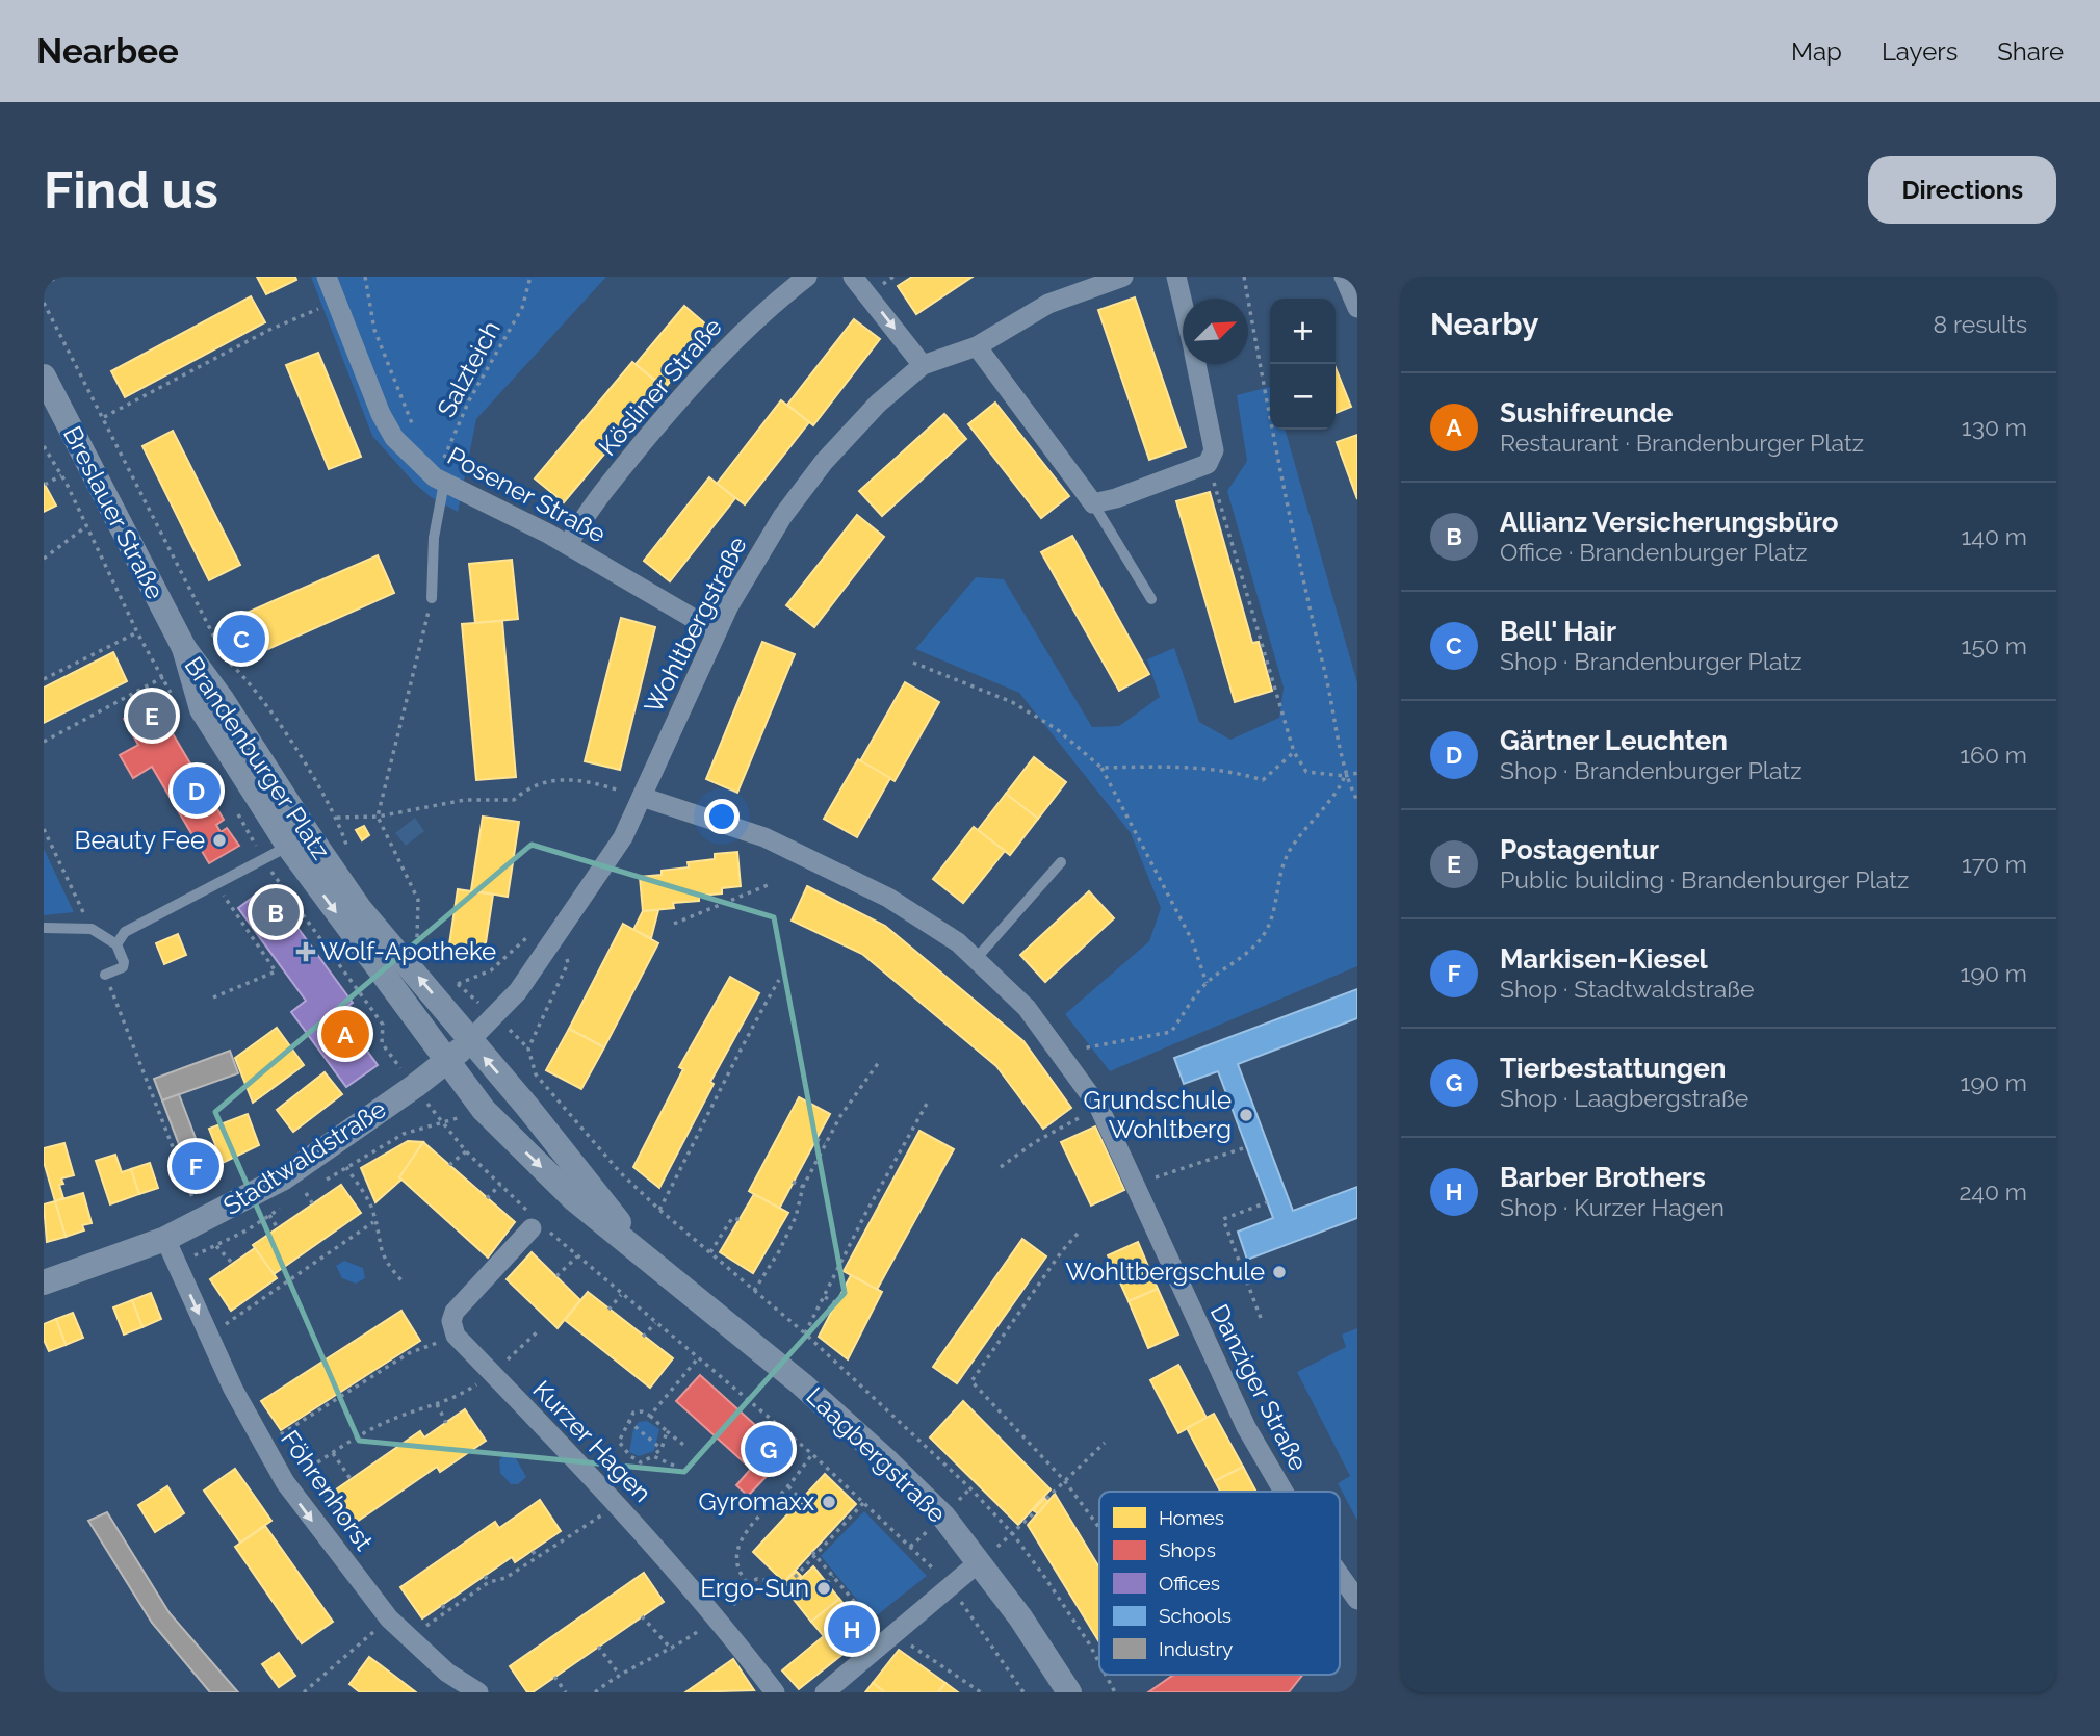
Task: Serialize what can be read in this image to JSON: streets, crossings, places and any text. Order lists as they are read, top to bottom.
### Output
{
  "streets": {
    "street": [
      "Kösliner Straße",
      "Posener Straße",
      "Breslauer Straße",
      "Wohltbergstraße",
      "Brandenburger Platz",
      "Stadtwaldstraße",
      "Danziger Straße",
      "Kurzer Hagen",
      "Laagbergstraße",
      "Föhrenhorst"
    ],
    "path": ["Salzteich"]
  },
  "crossings": [
    ["Salzteich", "Posener Straße"],
    ["Kösliner Straße", "Posener Straße"],
    ["Posener Straße", "Wohltbergstraße"],
    ["Breslauer Straße", "Brandenburger Platz"],
    ["Wohltbergstraße", "Brandenburger Platz"],
    ["Wohltbergstraße", "Stadtwaldstraße"],
    ["Wohltbergstraße", "Danziger Straße"],
    ["Wohltbergstraße", "Laagbergstraße"],
    ["Brandenburger Platz", "Stadtwaldstraße"],
    ["Brandenburger Platz", "Laagbergstraße"],
    ["Stadtwaldstraße", "Laagbergstraße"],
    ["Stadtwaldstraße", "Föhrenhorst"]
  ],
  "one_way": ["Föhrenhorst"],
  "places": {
    "other": [
      "Beauty Fee",
      "Grundschule Wohltberg",
      "Wohltbergschule",
      "Gyromaxx",
      "Ergo-Sun"
    ],
    "health": ["Wolf-Apotheke"]
  },
  "legend": [
    "Homes",
    "Shops",
    "Offices",
    "Schools",
    "Industry"
  ],
  "north": "top right",
  "page": {
    "header": "Nearbee",
    "nav": ["Map", "Layers", "Share"],
    "buttons": "Directions",
    "title": "Find us",
    "heading": ["Nearby", "8 results"],
    "map_buttons": ["+", "−"],
    "list": [
      {
        "mark": "A",
        "name": "Sushifreunde",
        "note": "Restaurant · Brandenburger Platz",
        "value": "130 m"
      },
      {
        "mark": "B",
        "name": "Allianz Versicherungsbüro",
        "note": "Office · Brandenburger Platz",
        "value": "140 m"
      },
      {
        "mark": "C",
        "name": "Bell' Hair",
        "note": "Shop · Brandenburger Platz",
        "value": "150 m"
      },
      {
        "mark": "D",
        "name": "Gärtner Leuchten",
        "note": "Shop · Brandenburger Platz",
        "value": "160 m"
      },
      {
        "mark": "E",
        "name": "Postagentur",
        "note": "Public building · Brandenburger Platz",
        "value": "170 m"
      },
      {
        "mark": "F",
        "name": "Markisen-Kiesel",
        "note": "Shop · Stadtwaldstraße",
        "value": "190 m"
      },
      {
        "mark": "G",
        "name": "Tierbestattungen",
        "note": "Shop · Laagbergstraße",
        "value": "190 m"
      },
      {
        "mark": "H",
        "name": "Barber Brothers",
        "note": "Shop · Kurzer Hagen",
        "value": "240 m"
      }
    ],
    "pins": [
      "C",
      "E",
      "D",
      "B",
      "A",
      "F",
      "G",
      "H"
    ]
  }
}
